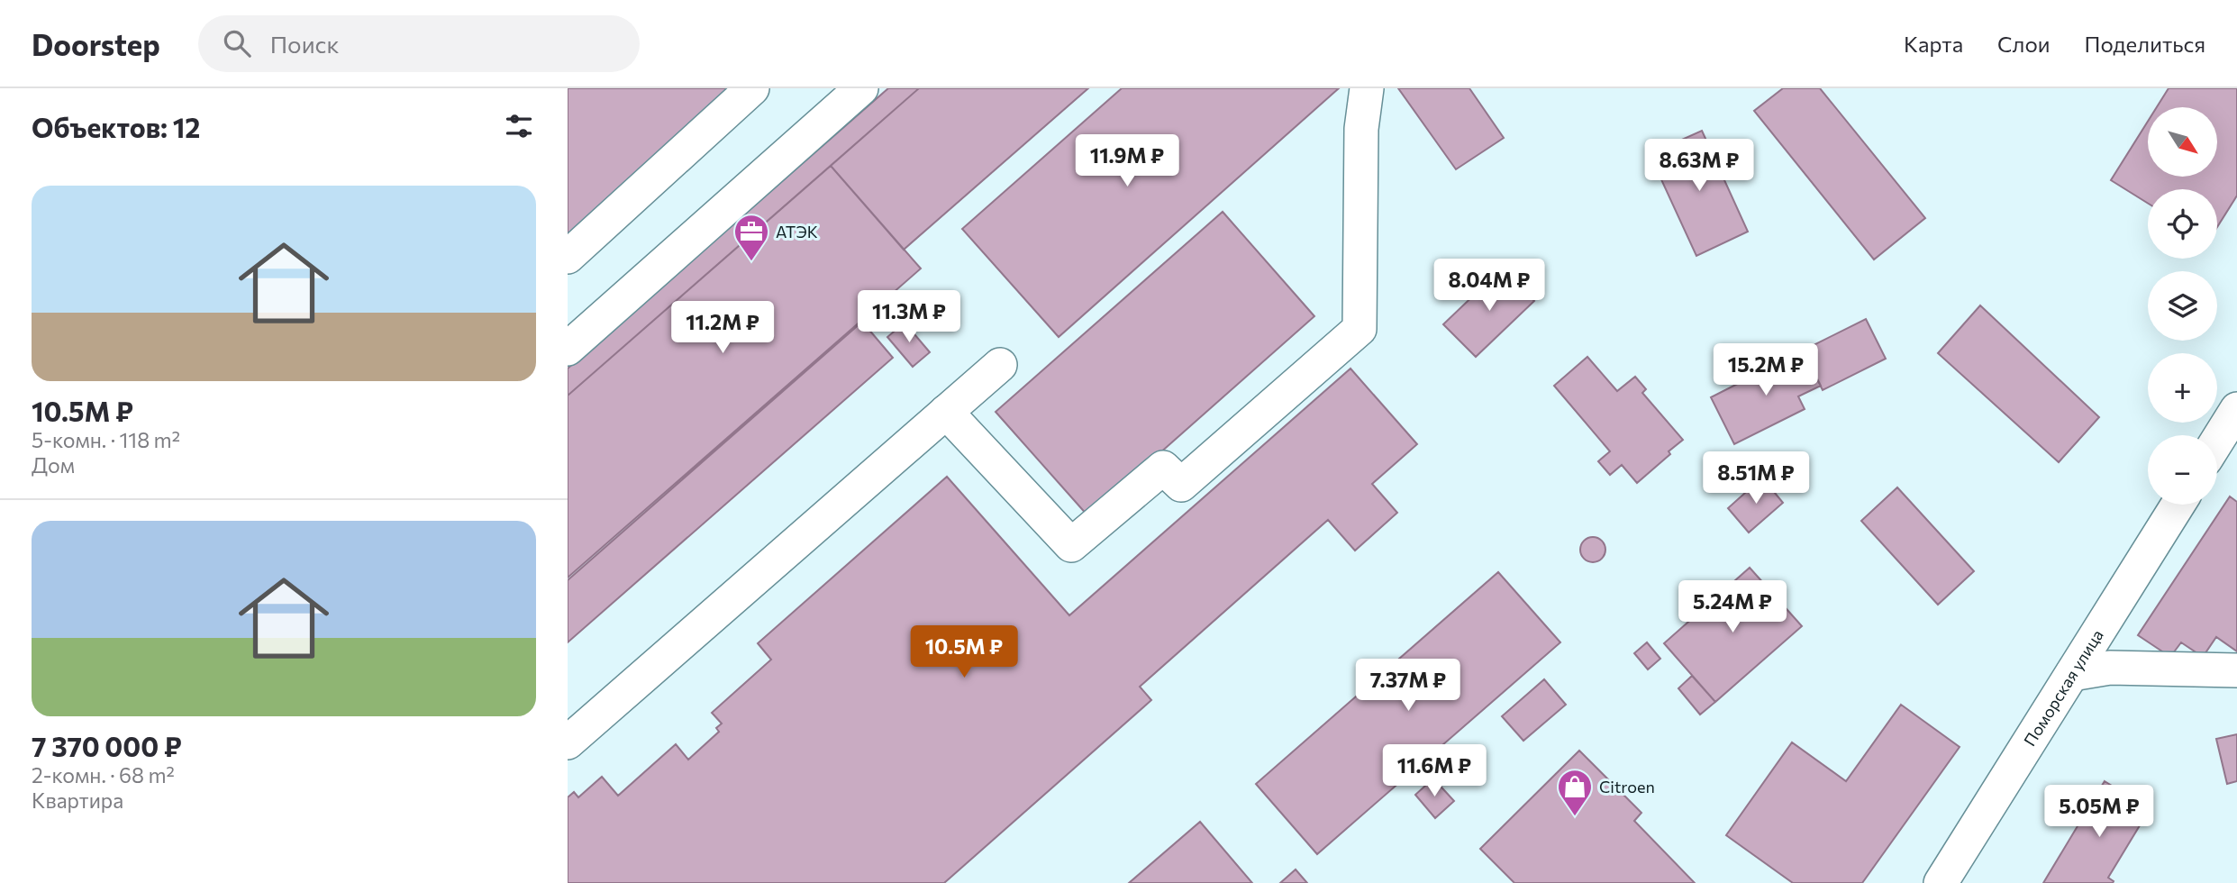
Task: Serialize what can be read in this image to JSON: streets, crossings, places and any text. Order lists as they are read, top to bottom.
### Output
{
  "streets": {
    "street": ["Поморская улица"]
  },
  "places": {
    "office": ["АТЭК"],
    "shop": ["Citroen"]
  },
  "north": "bottom right",
  "page": {
    "header": "Doorstep",
    "search": "Поиск",
    "nav": ["Карта", "Слои", "Поделиться"],
    "heading": "Объектов: 12",
    "map_buttons": ["+", "−"],
    "price": [
      "11.9M ₽",
      "8.63M ₽",
      "8.04M ₽",
      "11.3M ₽",
      "11.2M ₽",
      "15.2M ₽",
      "8.51M ₽",
      "5.24M ₽",
      "10.5M ₽",
      "7.37M ₽",
      "11.6M ₽",
      "5.05M ₽"
    ],
    "list": [
      {
        "name": "10.5M ₽",
        "note": "5-комн. · 118 m² · Дом"
      },
      {
        "name": "7 370 000 ₽",
        "note": "2-комн. · 68 m² · Квартира"
      }
    ]
  }
}
